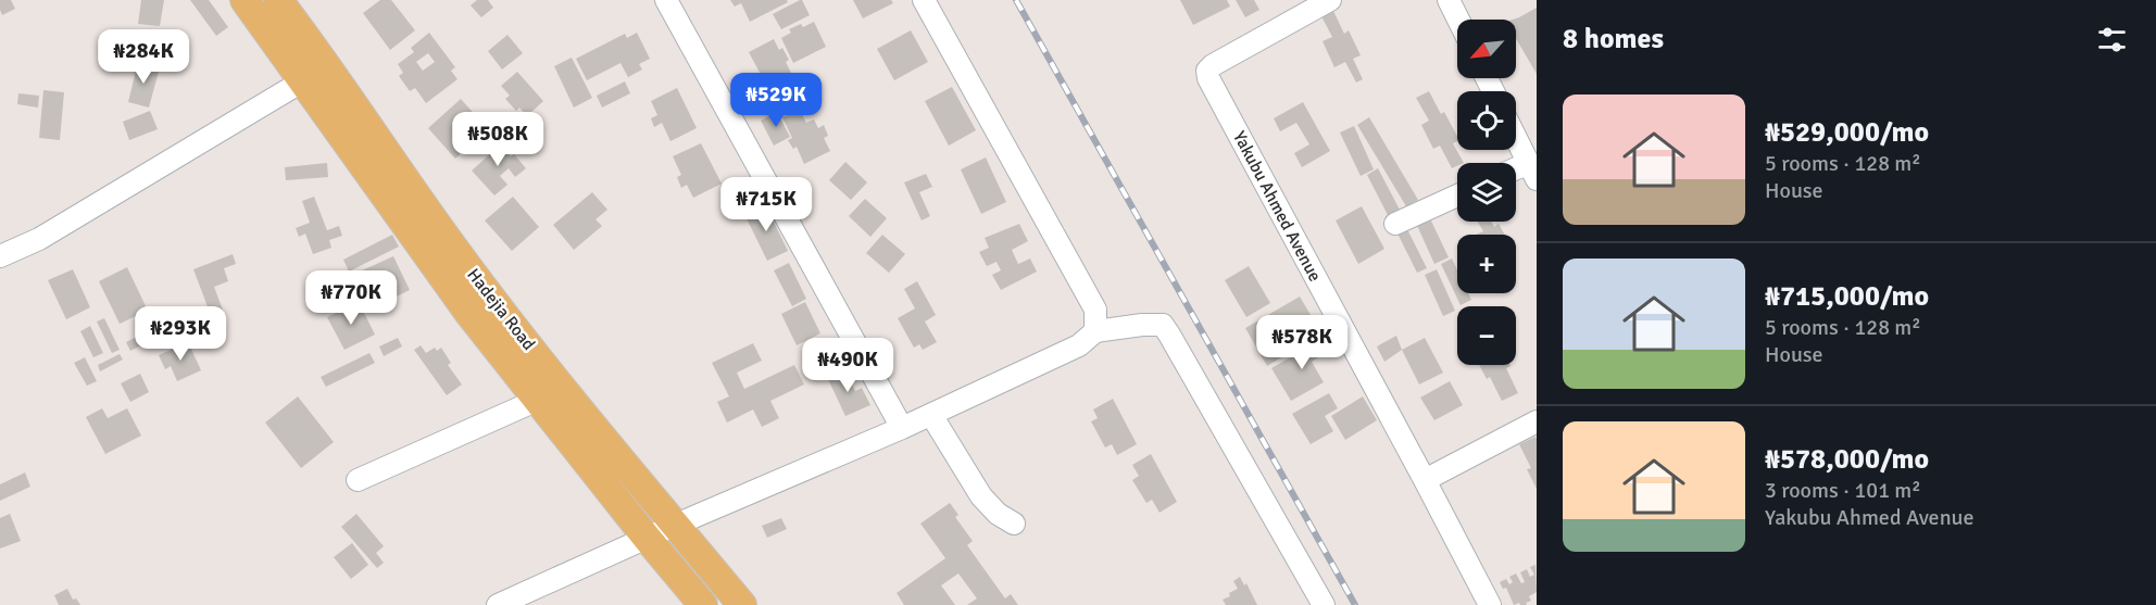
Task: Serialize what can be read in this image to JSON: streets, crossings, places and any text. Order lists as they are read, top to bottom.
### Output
{
  "streets": {
    "main road": ["Hadejia Road"],
    "street": ["Yakubu Ahmed Avenue"]
  },
  "north": "bottom left",
  "page": {
    "heading": "8 homes",
    "map_buttons": ["+", "−"],
    "price": [
      "₦284K",
      "₦529K",
      "₦508K",
      "₦715K",
      "₦770K",
      "₦293K",
      "₦578K",
      "₦490K"
    ],
    "list": [
      {
        "name": "₦529,000/mo",
        "note": "5 rooms · 128 m² · House"
      },
      {
        "name": "₦715,000/mo",
        "note": "5 rooms · 128 m² · House"
      },
      {
        "name": "₦578,000/mo",
        "note": "3 rooms · 101 m² · Yakubu Ahmed Avenue"
      }
    ]
  }
}
